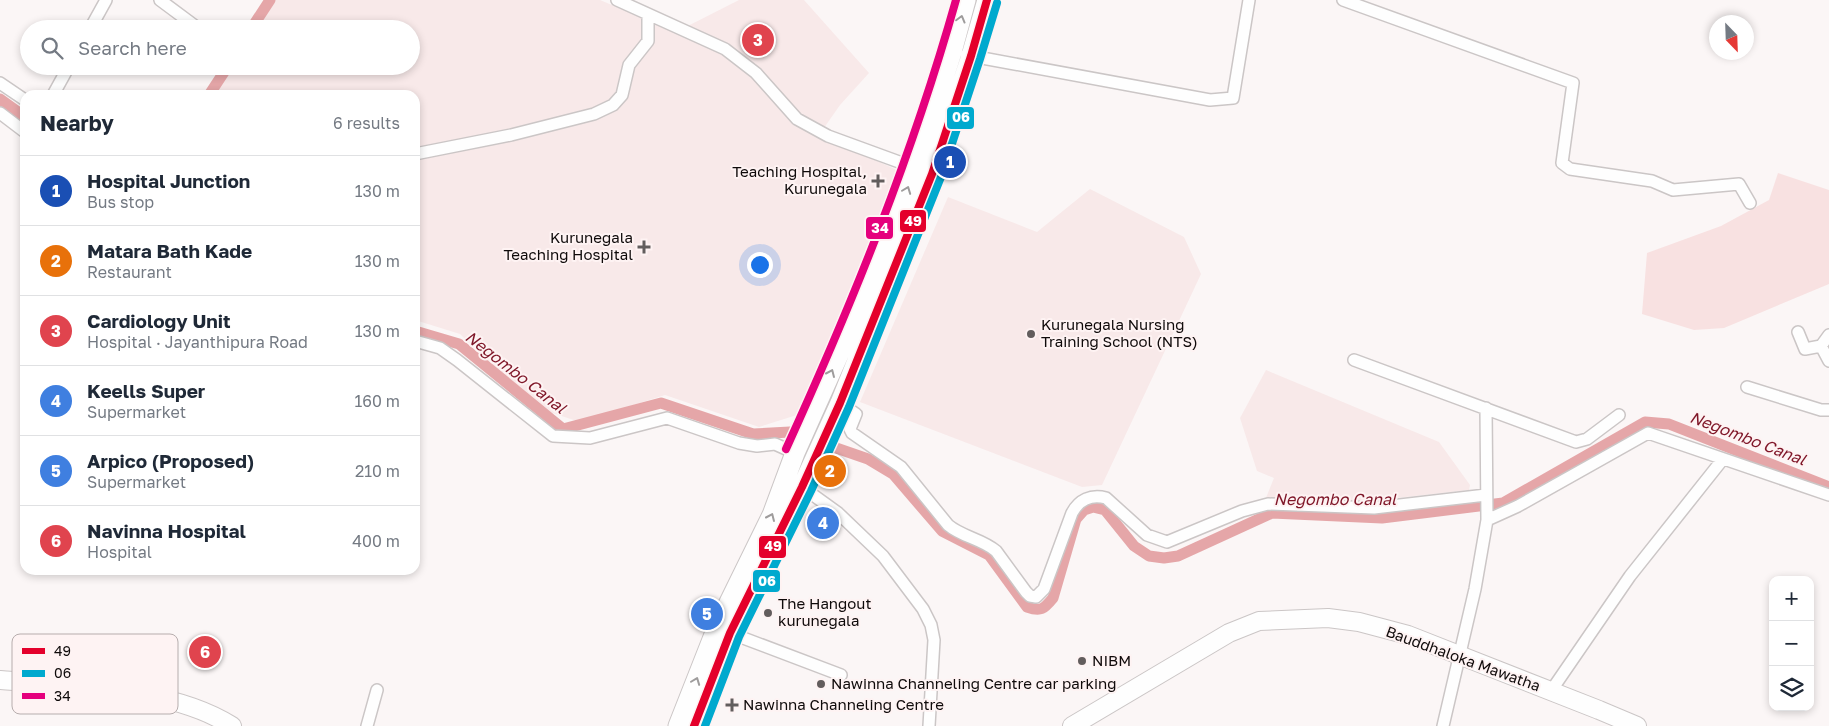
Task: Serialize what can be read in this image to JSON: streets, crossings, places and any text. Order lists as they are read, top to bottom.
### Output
{
  "streets": {
    "main road": ["Bauddhaloka Mawatha"]
  },
  "water": ["Negombo Canal"],
  "places": {
    "health": ["Teaching Hospital, Kurunegala", "Kurunegala Teaching Hospital", "Nawinna Channeling Centre"],
    "other": [
      "Kurunegala Nursing Training School (NTS)",
      "The Hangout kurunegala",
      "NIBM",
      "Nawinna Channeling Centre car parking"
    ]
  },
  "lines": ["transit line 49", "transit line 34", "transit line 06"],
  "legend": ["49", "06", "34"],
  "north": "bottom right",
  "page": {
    "search": "Search here",
    "pins": [
      "3",
      "1",
      "2",
      "4",
      "5",
      "6"
    ],
    "heading": ["Nearby", "6 results"],
    "list": [
      {
        "mark": "1",
        "name": "Hospital Junction",
        "note": "Bus stop",
        "value": "130 m"
      },
      {
        "mark": "2",
        "name": "Matara Bath Kade",
        "note": "Restaurant",
        "value": "130 m"
      },
      {
        "mark": "3",
        "name": "Cardiology Unit",
        "note": "Hospital · Jayanthipura Road",
        "value": "130 m"
      },
      {
        "mark": "4",
        "name": "Keells Super",
        "note": "Supermarket",
        "value": "160 m"
      },
      {
        "mark": "5",
        "name": "Arpico (Proposed)",
        "note": "Supermarket",
        "value": "210 m"
      },
      {
        "mark": "6",
        "name": "Navinna Hospital",
        "note": "Hospital",
        "value": "400 m"
      }
    ],
    "map_buttons": ["+", "−"]
  }
}
